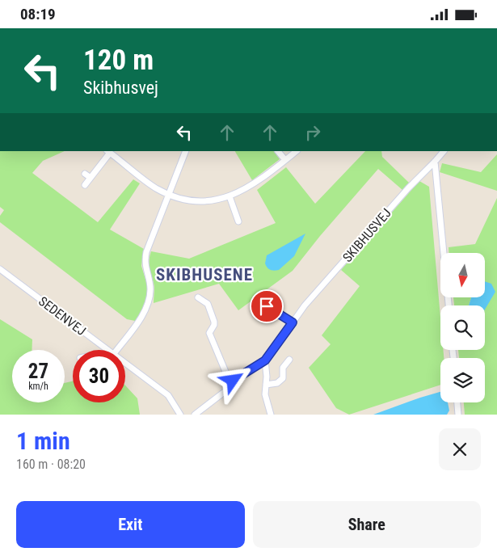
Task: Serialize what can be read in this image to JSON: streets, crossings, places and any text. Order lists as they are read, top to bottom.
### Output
{
  "streets": {
    "street": ["SKIBHUSVEJ", "SEDENVEJ"]
  },
  "districts": ["SKIBHUSENE"],
  "north": "bottom",
  "page": {
    "status": "08:19",
    "turn": ["120 m", "Skibhusvej"],
    "speed": "27 km/h",
    "limit": "30",
    "heading": ["1 min", "160 m · 08:20"],
    "buttons": ["Exit", "Share"]
  }
}
